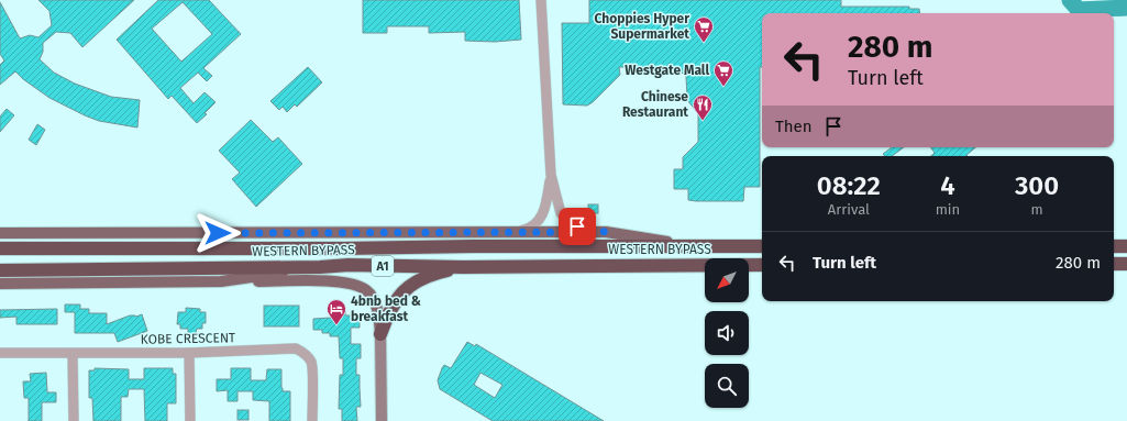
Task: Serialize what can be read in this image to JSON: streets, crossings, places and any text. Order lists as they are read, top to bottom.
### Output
{
  "streets": {
    "highway": ["WESTERN BYPASS", "A1"],
    "street": ["KOBE CRESCENT"]
  },
  "places": {
    "supermarket": ["Choppies Hyper Supermarket", "Westgate Mall"],
    "restaurant": ["Chinese Restaurant"],
    "hotel": ["4bnb bed & breakfast"]
  },
  "north": "bottom left",
  "page": {
    "turn": ["280 m", "Turn left"],
    "then": "Then",
    "eta": [
      "08:22",
      "Arrival",
      "4",
      "min",
      "300",
      "m"
    ],
    "list": [
      {
        "name": "Turn left",
        "value": "280 m"
      }
    ]
  }
}
